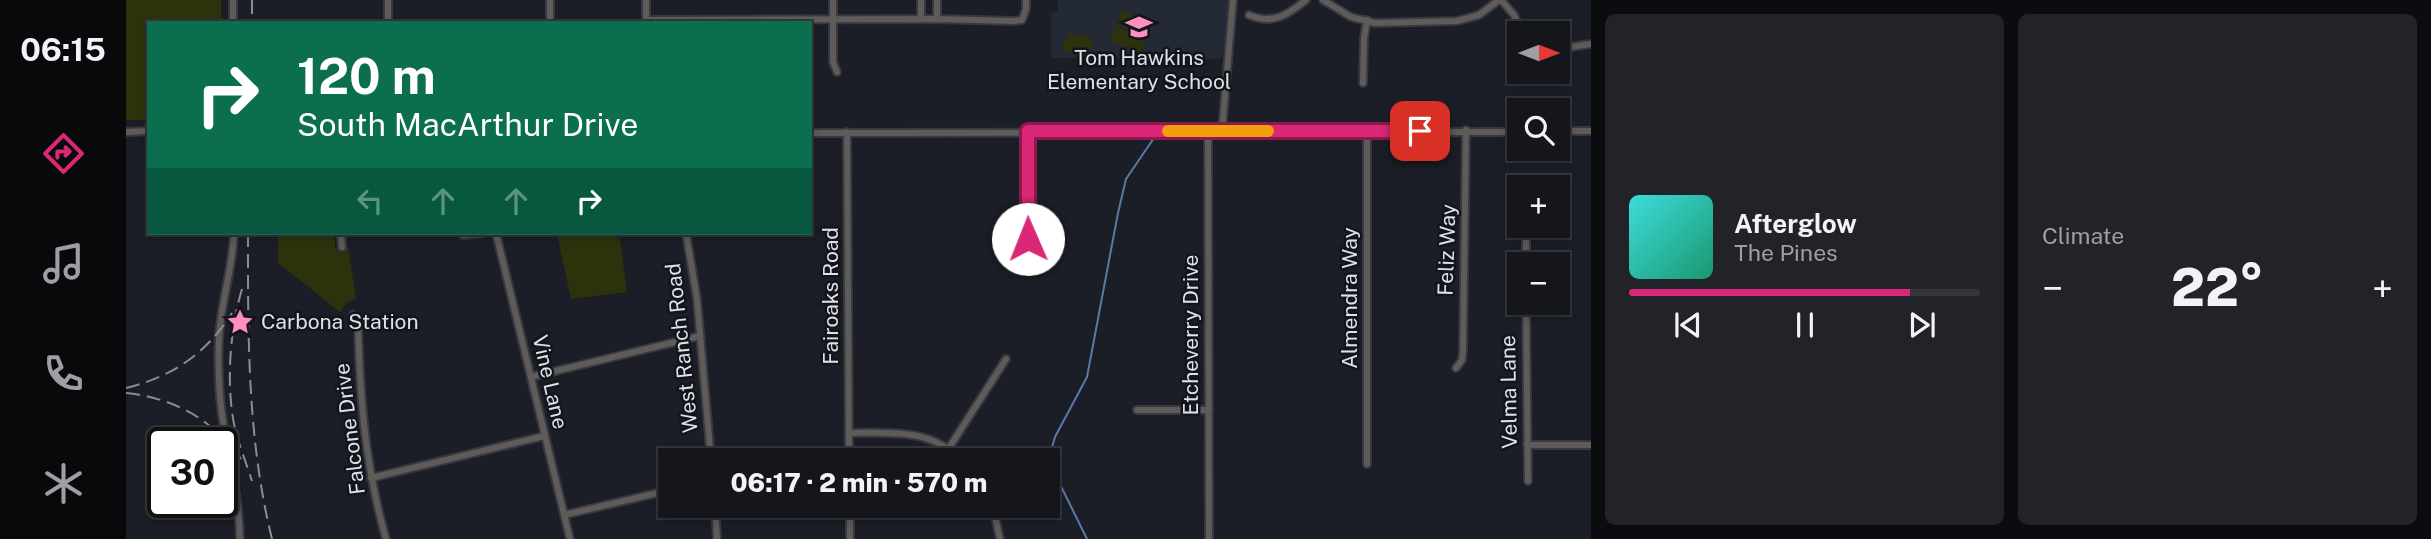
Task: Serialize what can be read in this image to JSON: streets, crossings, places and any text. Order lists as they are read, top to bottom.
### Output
{
  "streets": {
    "street": [
      "Feliz Way",
      "Fairoaks Road",
      "Almendra Way",
      "Etcheverry Drive",
      "West Ranch Road",
      "Vine Lane",
      "Velma Lane",
      "Falcone Drive"
    ]
  },
  "places": {
    "school or university": ["Tom Hawkins Elementary School"],
    "place": ["Carbona Station"]
  },
  "north": "right",
  "page": {
    "tabs": "06:15",
    "tile": "Climate",
    "map_buttons": ["+", "−"],
    "turn": ["120 m", "South MacArthur Drive"],
    "song": ["Afterglow", "The Pines"],
    "heat": ["−", "22°", "+"],
    "limit": "30",
    "trip": "06:17 · 2 min · 570 m"
  }
}
